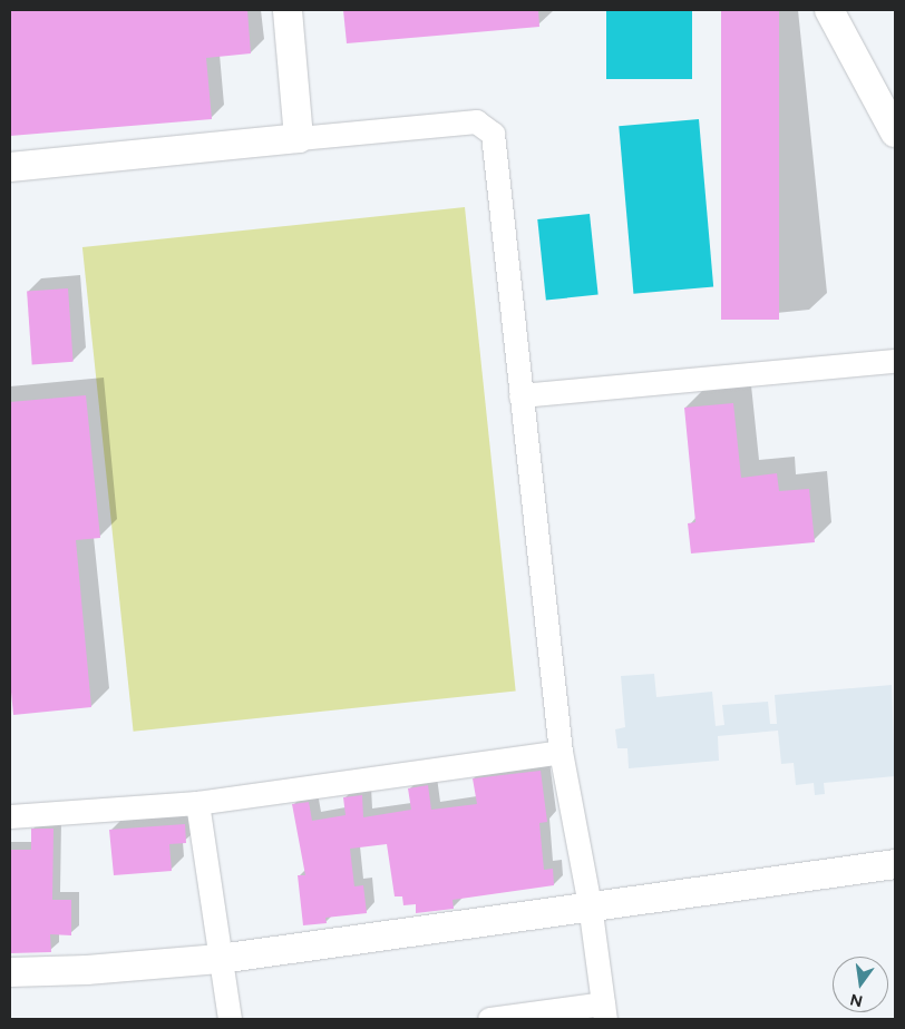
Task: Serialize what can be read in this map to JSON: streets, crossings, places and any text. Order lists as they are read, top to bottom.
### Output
{
  "north": "bottom"
}
